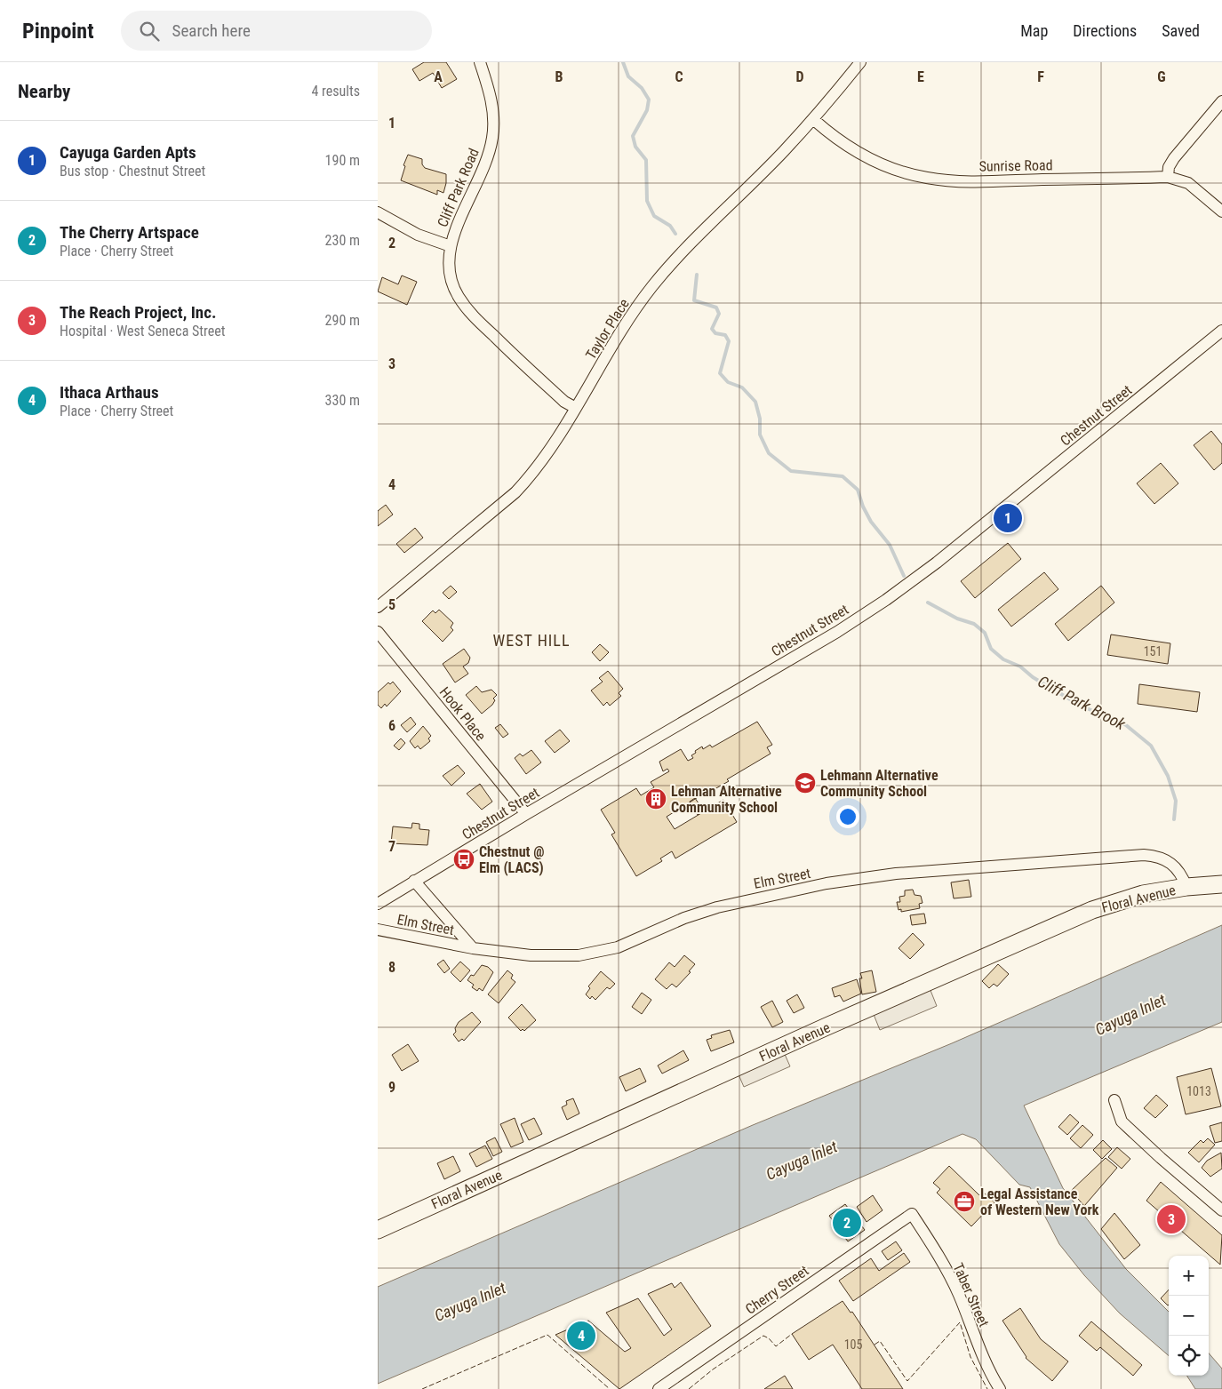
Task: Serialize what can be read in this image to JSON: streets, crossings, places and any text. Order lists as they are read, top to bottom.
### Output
{
  "streets": {
    "main road": ["Floral Avenue"],
    "street": [
      "Sunrise Road",
      "Cliff Park Road",
      "Taylor Place",
      "Chestnut Street",
      "Hook Place",
      "Elm Street",
      "Cherry Street",
      "Taber Street"
    ]
  },
  "crossings": [
    ["Sunrise Road", "Taylor Place"],
    ["Cliff Park Road", "Taylor Place"],
    ["Chestnut Street", "Hook Place"],
    ["Elm Street", "Floral Avenue"],
    ["Cherry Street", "Taber Street"]
  ],
  "districts": ["WEST HILL"],
  "water": ["Cliff Park Brook", "Cayuga Inlet"],
  "places": {
    "school or university": ["Lehmann Alternative Community School"],
    "building": ["Lehman Alternative Community School"],
    "bus stop": ["Chestnut @ Elm (LACS)"],
    "office": ["Legal Assistance of Western New York"]
  },
  "house_numbers": ["151", "1013", "105"],
  "page": {
    "header": "Pinpoint",
    "search": "Search here",
    "nav": ["Map", "Directions", "Saved"],
    "heading": ["Nearby", "4 results"],
    "list": [
      {
        "mark": "1",
        "name": "Cayuga Garden Apts",
        "note": "Bus stop · Chestnut Street",
        "value": "190 m"
      },
      {
        "mark": "2",
        "name": "The Cherry Artspace",
        "note": "Place · Cherry Street",
        "value": "230 m"
      },
      {
        "mark": "3",
        "name": "The Reach Project, Inc.",
        "note": "Hospital · West Seneca Street",
        "value": "290 m"
      },
      {
        "mark": "4",
        "name": "Ithaca Arthaus",
        "note": "Place · Cherry Street",
        "value": "330 m"
      }
    ],
    "pins": [
      "1",
      "3",
      "2",
      "4"
    ],
    "map_buttons": ["+", "−"]
  },
  "grid": {
    "columns": [
      "A",
      "B",
      "C",
      "D",
      "E",
      "F",
      "G"
    ],
    "rows": [
      "1",
      "2",
      "3",
      "4",
      "5",
      "6",
      "7",
      "8",
      "9"
    ]
  }
}
